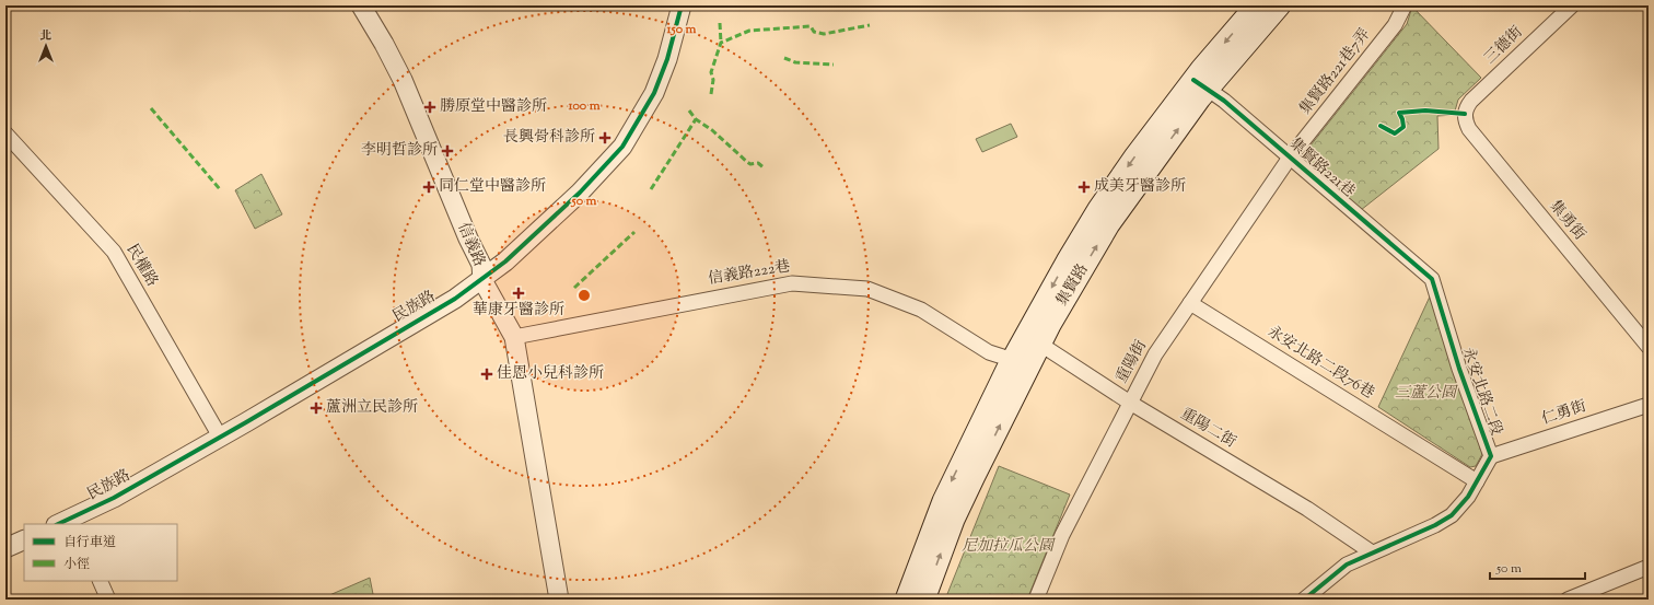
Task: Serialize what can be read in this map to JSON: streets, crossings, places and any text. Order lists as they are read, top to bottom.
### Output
{
  "streets": {
    "main road": ["集賢路"],
    "street": [
      "三德街",
      "集賢路221巷7弄",
      "集賢路221巷",
      "集勇街",
      "信義路",
      "民權路",
      "信義路222巷",
      "民族路",
      "重陽街",
      "永安北路二段76巷",
      "永安北路二段",
      "仁勇街",
      "重陽二街"
    ]
  },
  "crossings": [
    ["三德街", "集勇街"],
    ["集賢路221巷7弄", "集賢路221巷"],
    ["集賢路221巷7弄", "重陽街"],
    ["集賢路221巷", "集賢路"],
    ["集賢路221巷", "重陽街"],
    ["集賢路221巷", "永安北路二段"],
    ["信義路", "信義路222巷"],
    ["信義路", "民族路"],
    ["民權路", "民族路"],
    ["信義路222巷", "集賢路"],
    ["集賢路", "重陽二街"],
    ["重陽街", "永安北路二段76巷"],
    ["重陽街", "重陽二街"],
    ["永安北路二段76巷", "永安北路二段"],
    ["永安北路二段", "仁勇街"],
    ["永安北路二段", "重陽二街"]
  ],
  "parks": ["三蘆公園", "尼加拉瓜公園"],
  "places": {
    "health": [
      "勝原堂中醫診所",
      "長興骨科診所",
      "李明哲診所",
      "同仁堂中醫診所",
      "成美牙醫診所",
      "華康牙醫診所",
      "佳恩小兒科診所",
      "蘆洲立民診所"
    ]
  },
  "legend": ["自行車道", "小徑"],
  "scale_bar": "50 m",
  "north": "top",
  "rings": ["150 m", "100 m", "50 m"]
}
